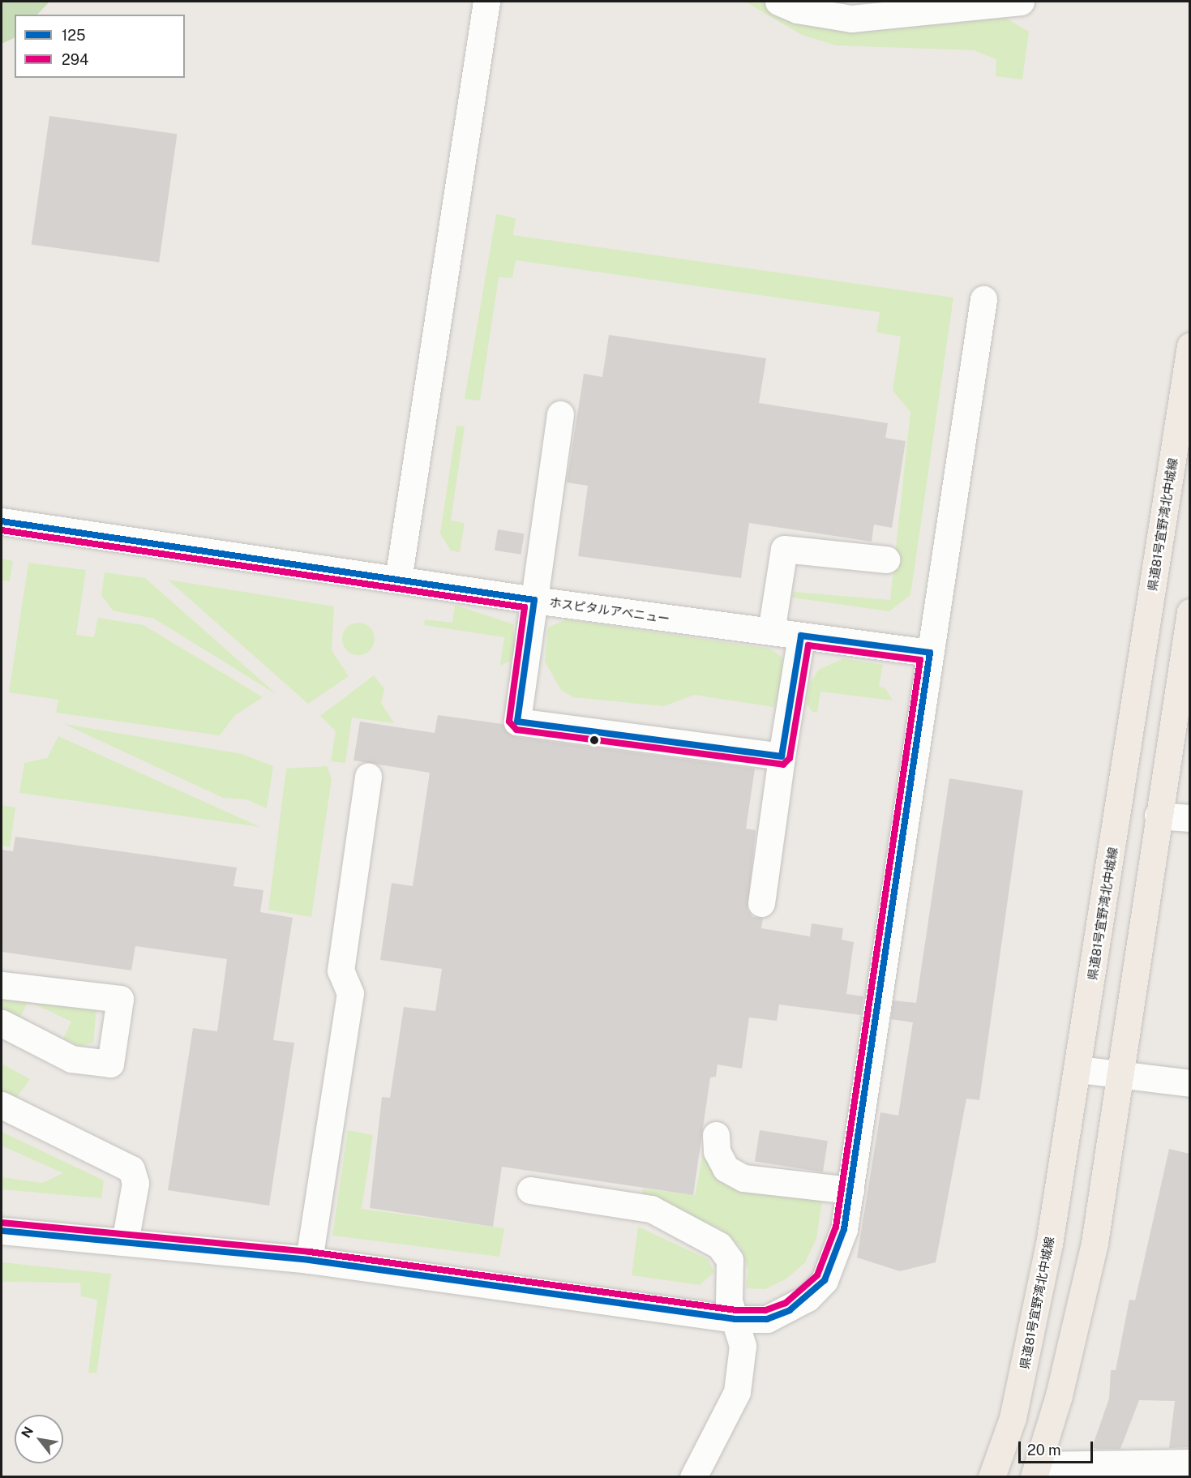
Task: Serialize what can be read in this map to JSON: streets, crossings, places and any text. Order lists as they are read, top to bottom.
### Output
{
  "streets": {
    "main road": ["県道81号宜野湾北中城線"],
    "street": ["ホスピタルアベニュー"]
  },
  "lines": ["transit line 125", "transit line 294"],
  "legend": ["125", "294"],
  "scale_bar": "20 m",
  "north": "top left"
}
